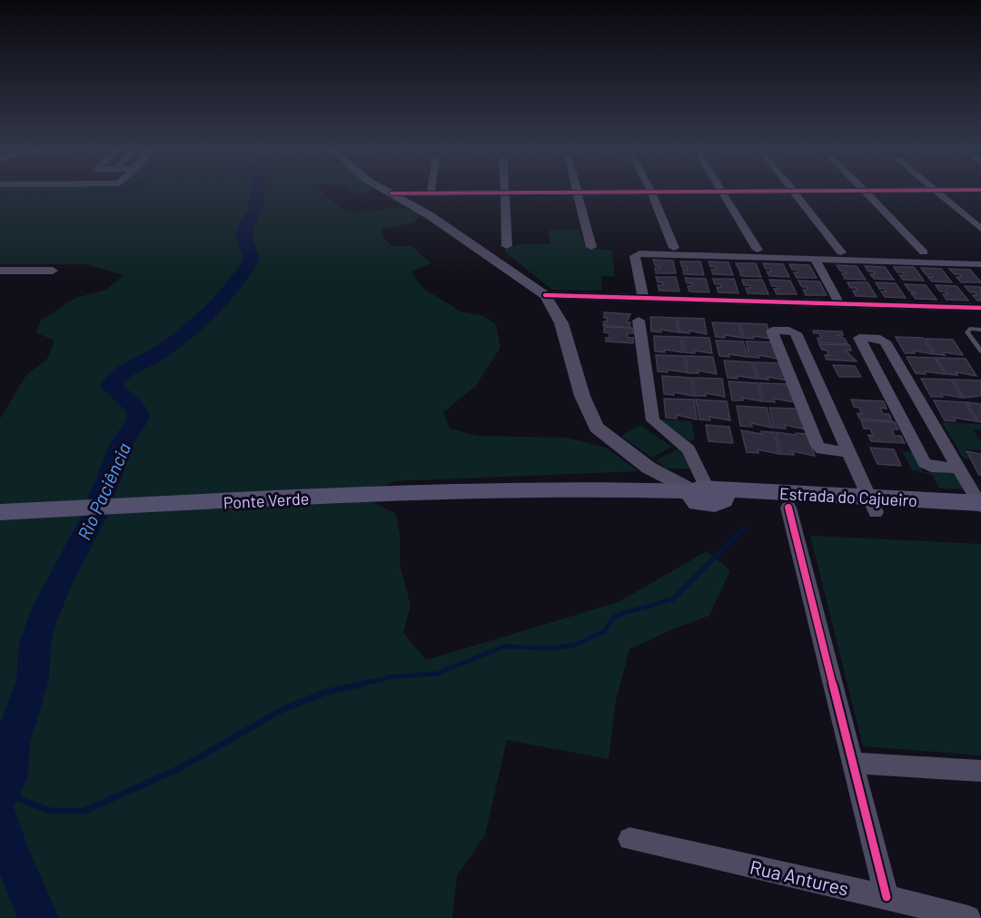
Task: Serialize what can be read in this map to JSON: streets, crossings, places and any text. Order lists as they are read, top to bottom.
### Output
{
  "streets": {
    "main road": ["Estrada do Cajueiro", "Ponte Verde"],
    "street": ["Rua Antures"]
  },
  "crossings": [
    ["Estrada do Cajueiro", "Ponte Verde"]
  ],
  "water": ["Rio Paciência"]
}
